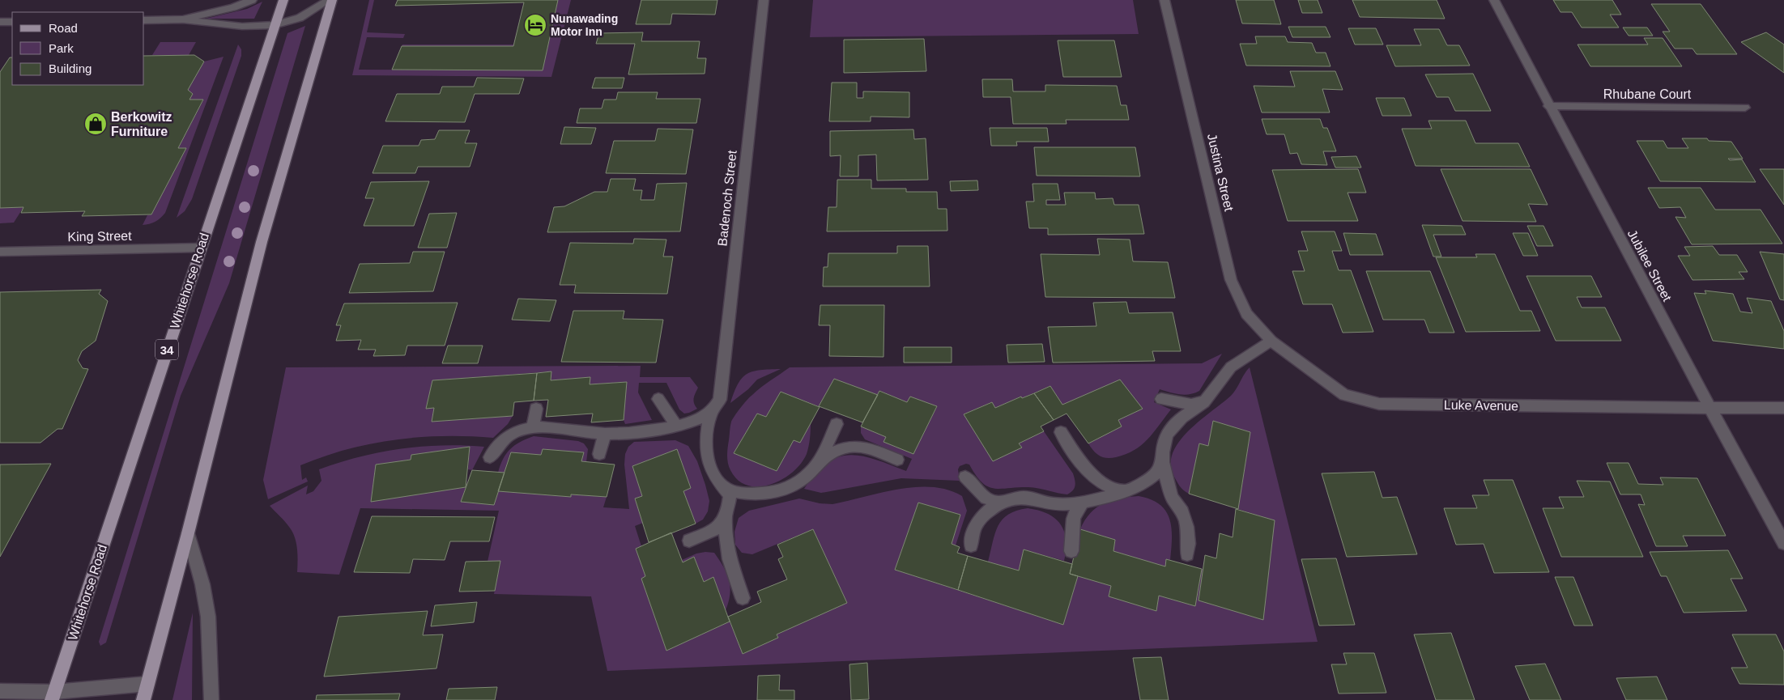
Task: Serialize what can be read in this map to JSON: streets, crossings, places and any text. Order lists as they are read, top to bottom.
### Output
{
  "streets": {
    "main road": ["Whitehorse Road", "34"],
    "street": [
      "Rhubane Court",
      "Justina Street",
      "Badenoch Street",
      "King Street",
      "Jubilee Street",
      "Luke Avenue"
    ]
  },
  "crossings": [
    ["Rhubane Court", "Jubilee Street"],
    ["Justina Street", "Luke Avenue"],
    ["King Street", "Whitehorse Road"],
    ["Jubilee Street", "Luke Avenue"]
  ],
  "places": {
    "hotel": ["Nunawading Motor Inn"],
    "shop": ["Berkowitz Furniture"]
  },
  "legend": ["Road", "Park", "Building"]
}
